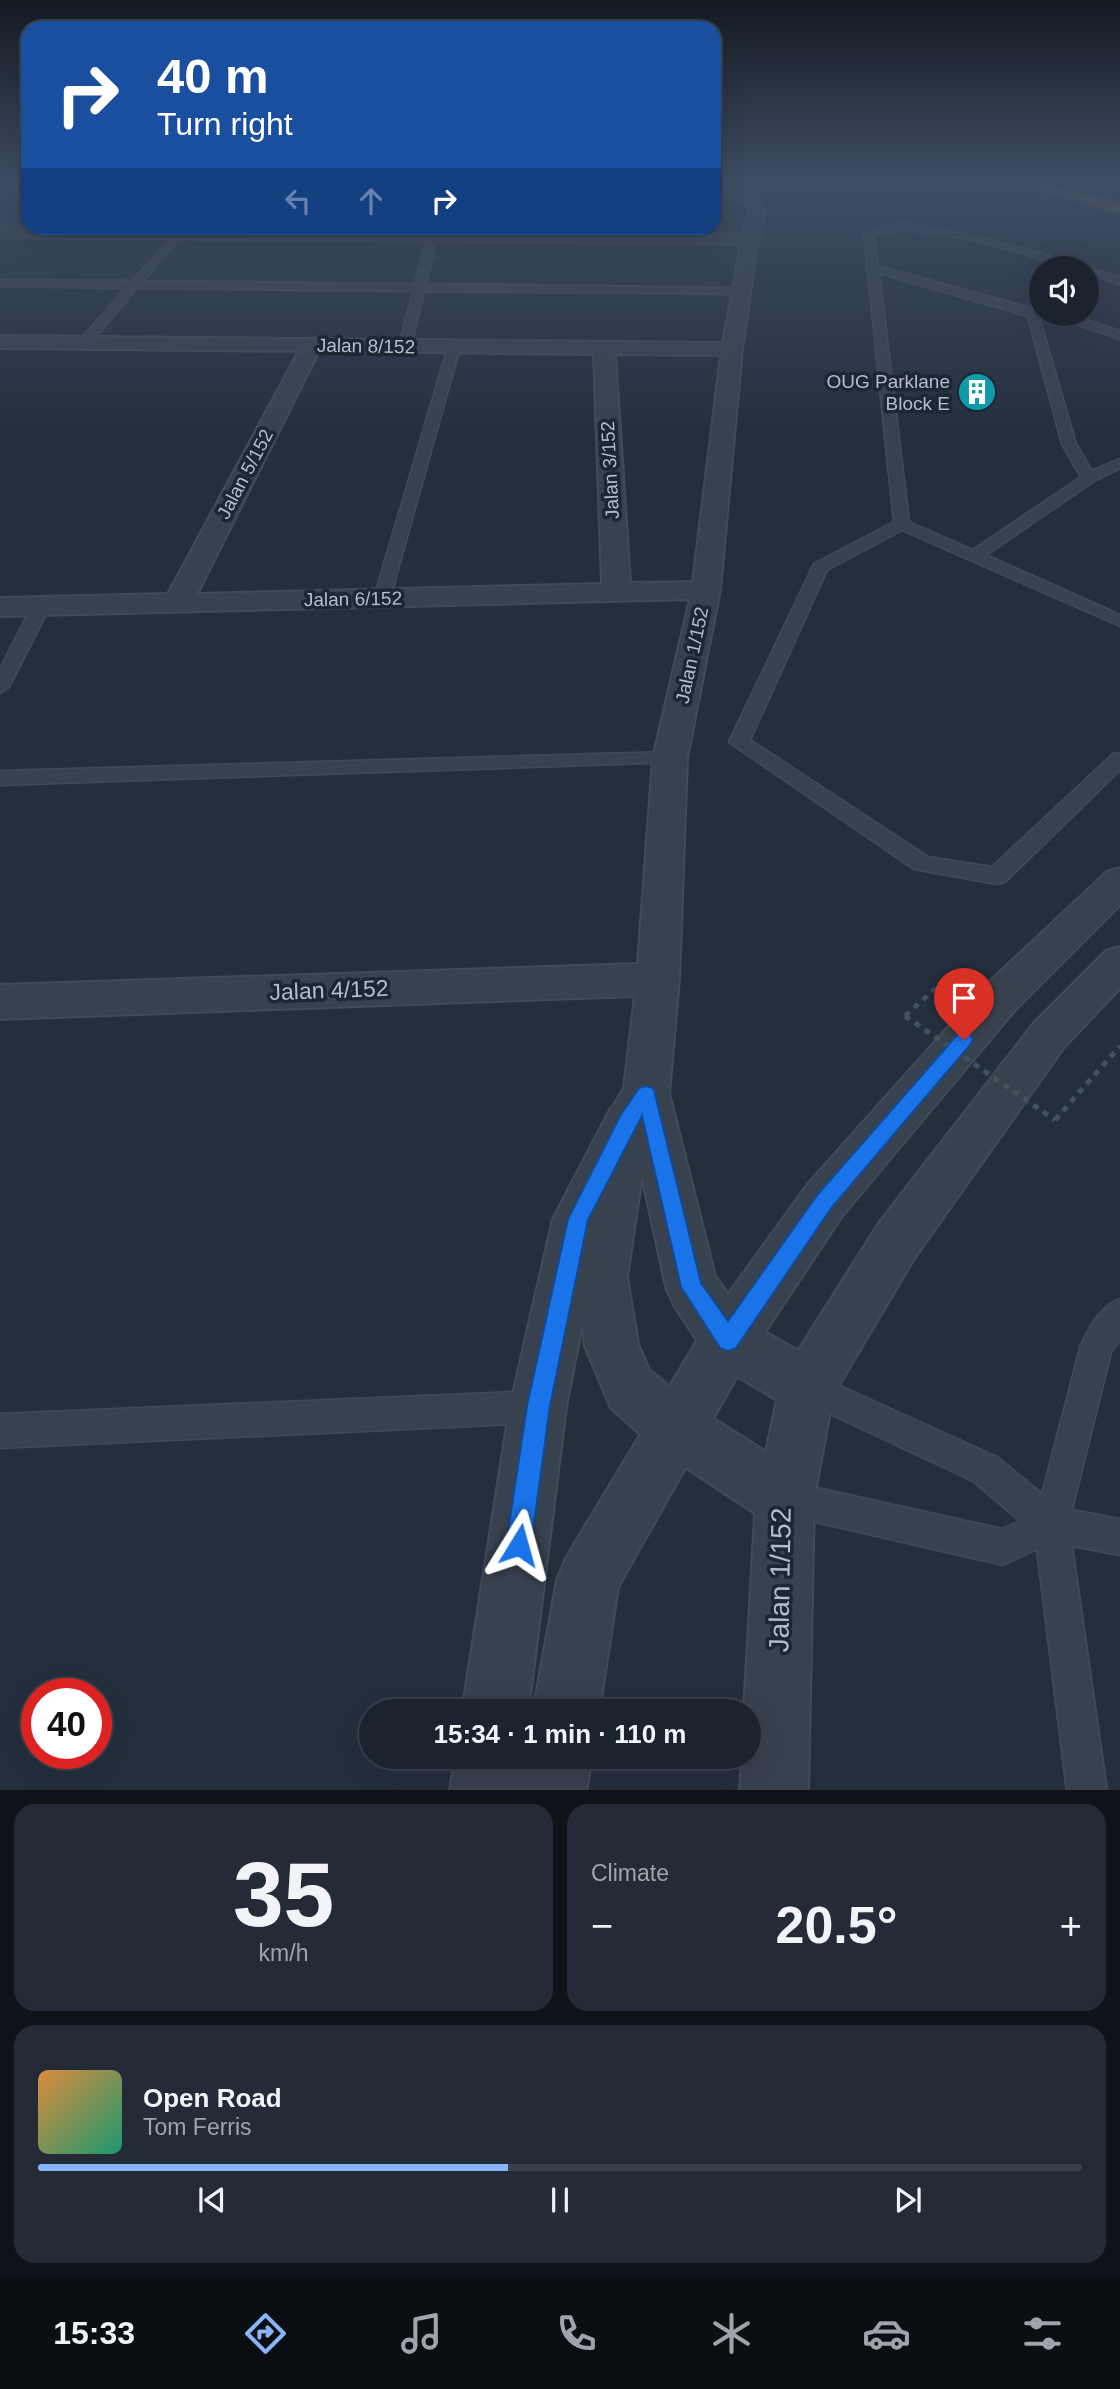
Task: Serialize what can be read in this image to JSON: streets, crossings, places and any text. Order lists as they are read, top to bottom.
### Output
{
  "streets": {
    "street": [
      "Jalan 8/152",
      "Jalan 3/152",
      "Jalan 5/152",
      "Jalan 6/152",
      "Jalan 1/152",
      "Jalan 4/152"
    ]
  },
  "crossings": [
    ["Jalan 8/152", "Jalan 3/152"],
    ["Jalan 8/152", "Jalan 5/152"],
    ["Jalan 8/152", "Jalan 1/152"],
    ["Jalan 3/152", "Jalan 6/152"],
    ["Jalan 5/152", "Jalan 6/152"],
    ["Jalan 6/152", "Jalan 1/152"],
    ["Jalan 1/152", "Jalan 4/152"]
  ],
  "places": {
    "building": ["OUG Parklane Block E"]
  },
  "page": {
    "turn": ["40 m", "Turn right"],
    "limit": "40",
    "trip": "15:34 · 1 min · 110 m",
    "tile": [
      ["35", "km/h"],
      "Climate"
    ],
    "heat": ["−", "20.5°", "+"],
    "song": ["Open Road", "Tom Ferris"],
    "tabs": "15:33"
  }
}
